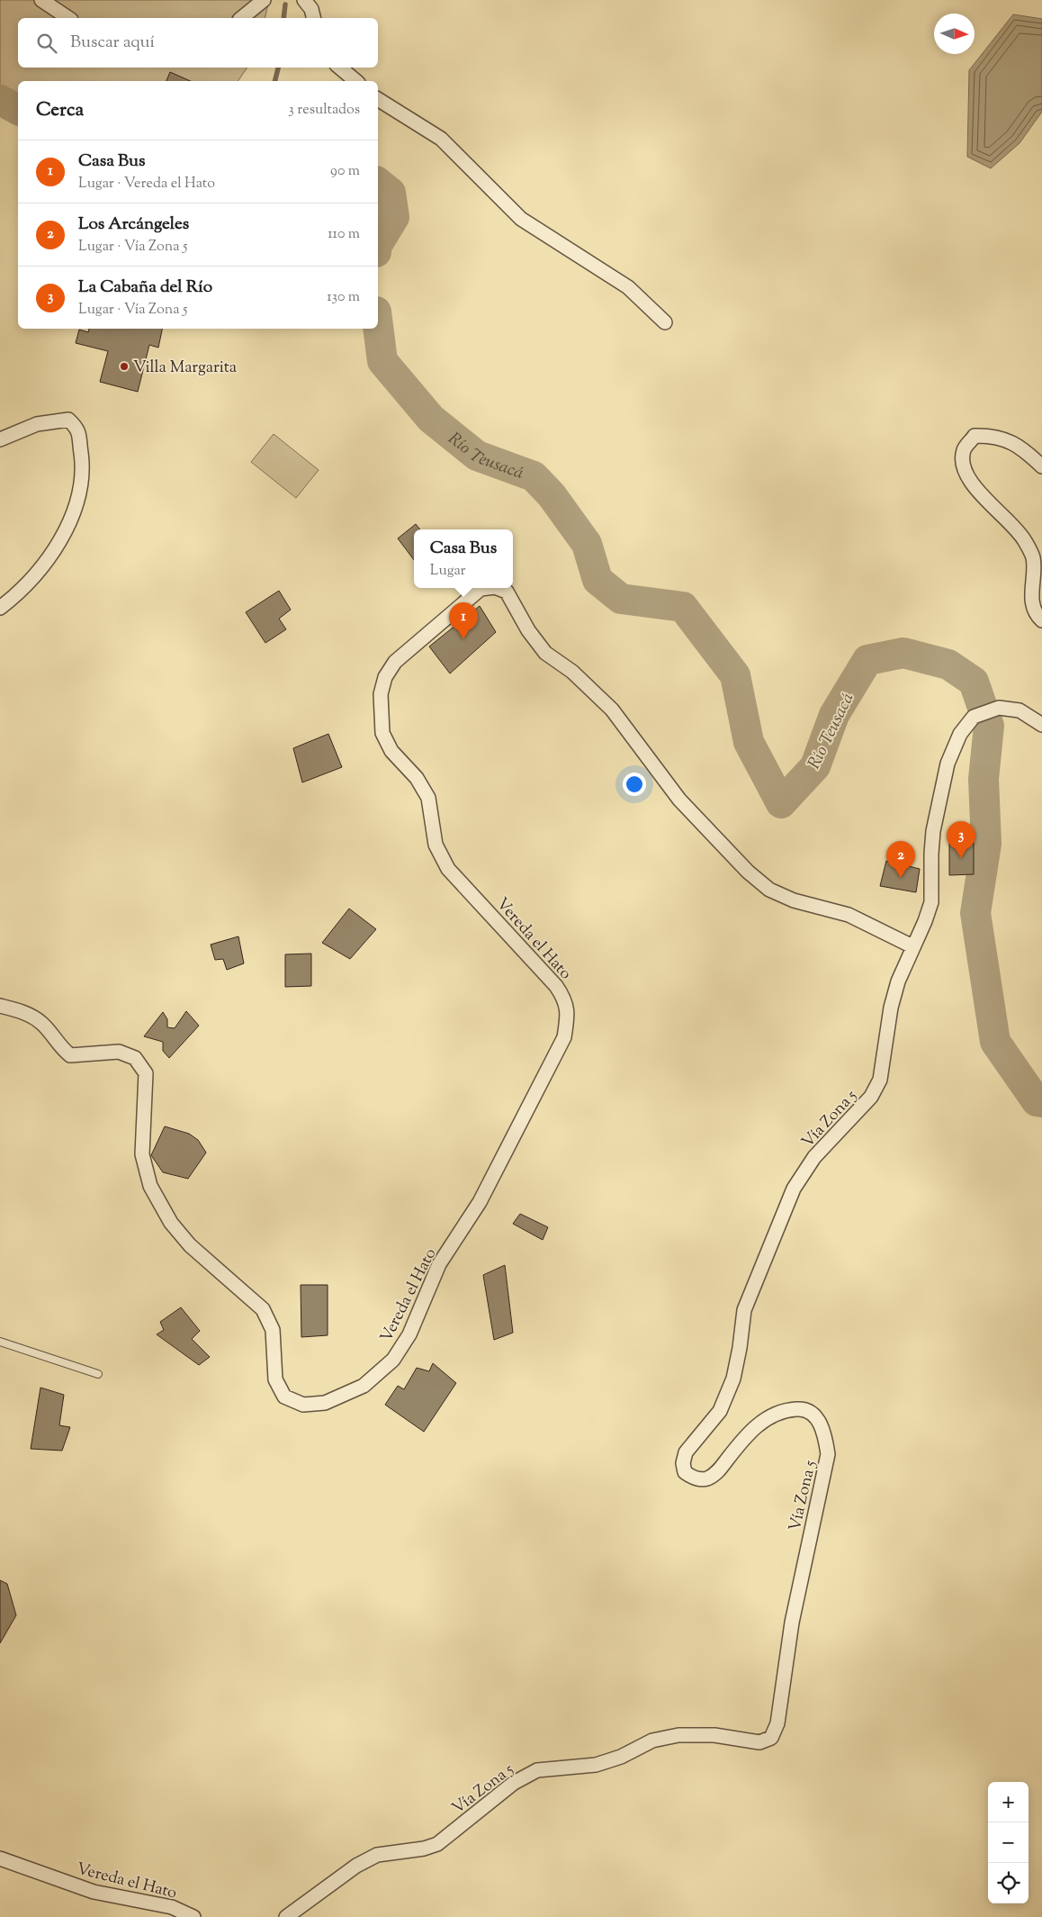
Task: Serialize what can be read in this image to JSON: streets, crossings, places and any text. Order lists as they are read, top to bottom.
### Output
{
  "streets": {
    "street": ["Vereda el Hato", "Vía Zona 5"]
  },
  "crossings": [
    ["Vereda el Hato", "Vía Zona 5"]
  ],
  "water": ["Río Teusacá"],
  "places": ["Villa Margarita"],
  "north": "right",
  "page": {
    "search": "Buscar aquí",
    "heading": ["Cerca", "3 resultados"],
    "list": [
      {
        "mark": "1",
        "name": "Casa Bus",
        "note": "Lugar · Vereda el Hato",
        "value": "90 m"
      },
      {
        "mark": "2",
        "name": "Los Arcángeles",
        "note": "Lugar · Vía Zona 5",
        "value": "110 m"
      },
      {
        "mark": "3",
        "name": "La Cabaña del Río",
        "note": "Lugar · Vía Zona 5",
        "value": "130 m"
      }
    ],
    "popup": ["Casa Bus", "Lugar"],
    "pins": ["1", "3", "2"],
    "map_buttons": ["+", "−"]
  }
}
